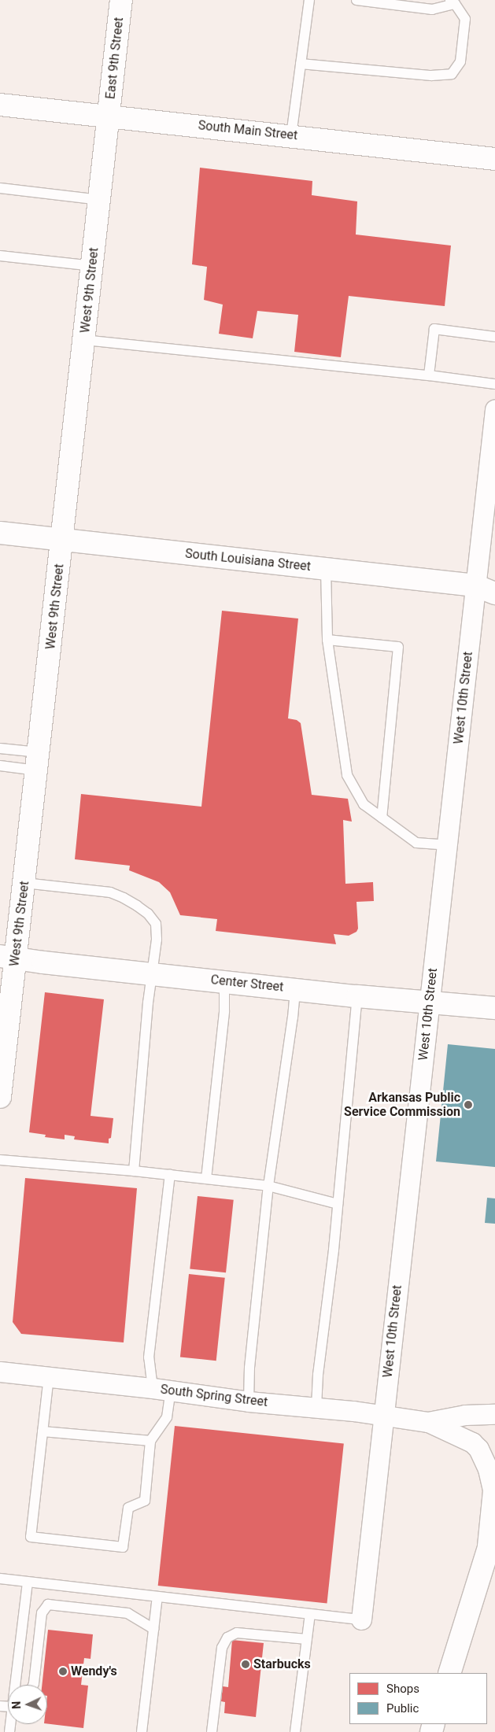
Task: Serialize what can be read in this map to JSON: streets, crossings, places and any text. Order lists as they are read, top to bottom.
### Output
{
  "streets": {
    "main road": [
      "East 9th Street",
      "South Main Street",
      "West 9th Street",
      "South Louisiana Street",
      "Center Street"
    ],
    "street": ["West 10th Street", "South Spring Street"]
  },
  "crossings": [
    ["East 9th Street", "South Main Street"],
    ["East 9th Street", "West 9th Street"],
    ["South Main Street", "West 9th Street"],
    ["West 9th Street", "South Louisiana Street"],
    ["West 9th Street", "Center Street"],
    ["South Louisiana Street", "West 10th Street"],
    ["West 10th Street", "Center Street"],
    ["West 10th Street", "South Spring Street"]
  ],
  "places": ["Arkansas Public Service Commission", "Starbucks", "Wendy's"],
  "legend": ["Shops", "Public"],
  "north": "left"
}
